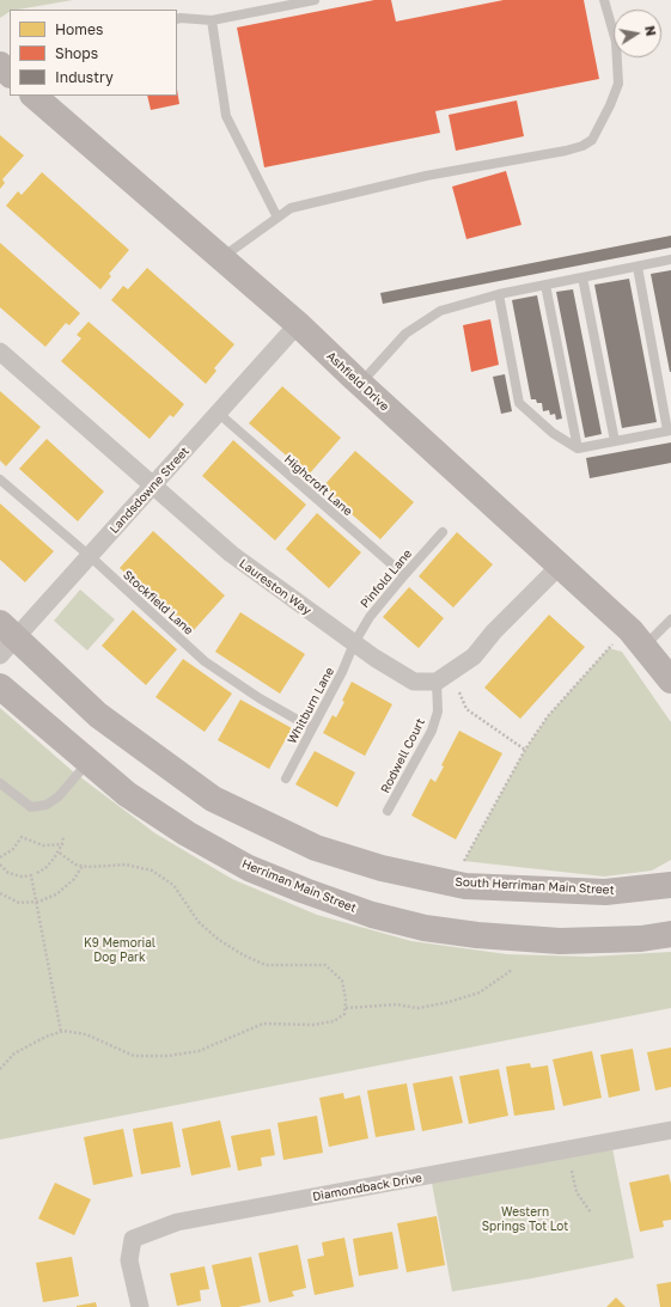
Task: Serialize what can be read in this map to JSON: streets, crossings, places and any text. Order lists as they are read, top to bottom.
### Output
{
  "streets": {
    "main road": ["Ashfield Drive", "Herriman Main Street", "South Herriman Main Street"],
    "street": ["Landsdowne Street", "Laureston Way", "Diamondback Drive"],
    "lane": [
      "Highcroft Lane",
      "Pinfold Lane",
      "Stockfield Lane",
      "Whitburn Lane",
      "Rodwell Court"
    ]
  },
  "crossings": [
    ["Ashfield Drive", "Landsdowne Street"],
    ["Highcroft Lane", "Landsdowne Street"],
    ["Highcroft Lane", "Pinfold Lane"],
    ["Landsdowne Street", "Laureston Way"],
    ["Landsdowne Street", "Stockfield Lane"],
    ["Landsdowne Street", "South Herriman Main Street"],
    ["Pinfold Lane", "Laureston Way"],
    ["Pinfold Lane", "Whitburn Lane"],
    ["Laureston Way", "Whitburn Lane"],
    ["Laureston Way", "Rodwell Court"],
    ["Stockfield Lane", "Whitburn Lane"]
  ],
  "parks": ["K9 Memorial Dog Park", "Western Springs Tot Lot"],
  "legend": ["Homes", "Shops", "Industry"],
  "north": "right"
}
